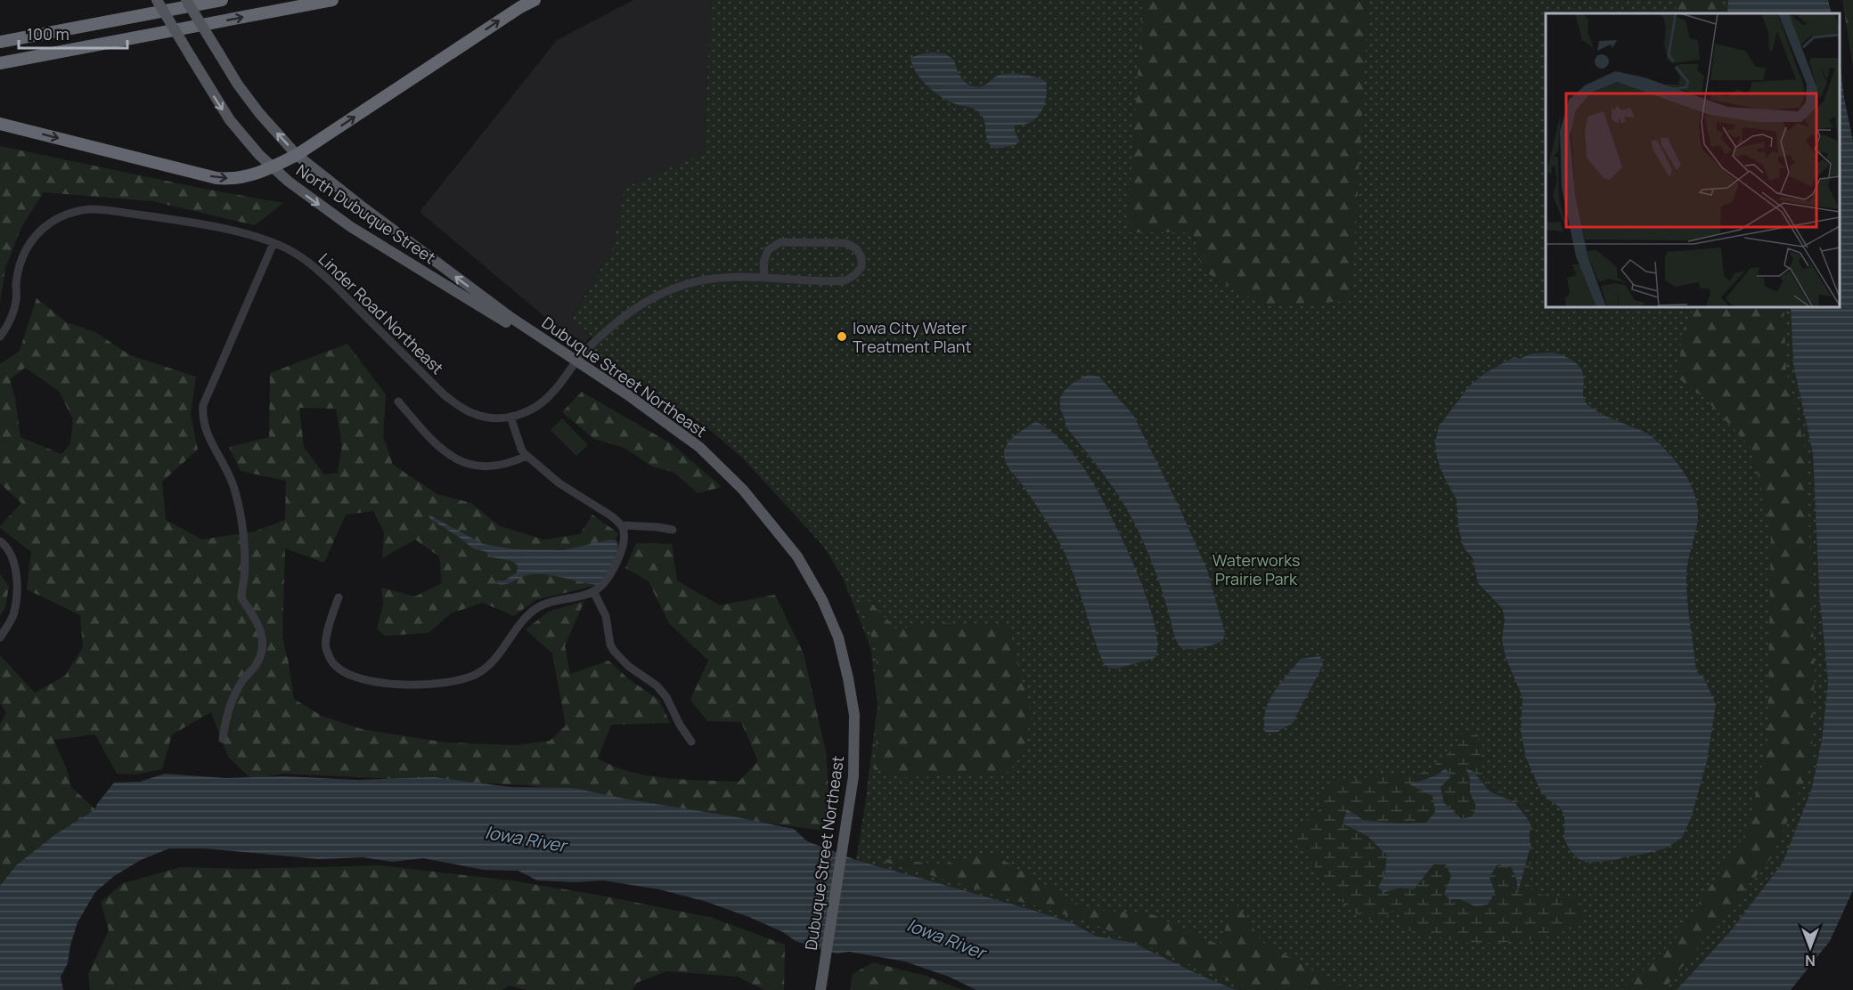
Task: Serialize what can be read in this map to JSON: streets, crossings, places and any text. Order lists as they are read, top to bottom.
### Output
{
  "streets": {
    "main road": ["North Dubuque Street", "Dubuque Street Northeast"],
    "street": ["Linder Road Northeast"]
  },
  "crossings": [
    ["North Dubuque Street", "Linder Road Northeast"],
    ["North Dubuque Street", "Dubuque Street Northeast"],
    ["Linder Road Northeast", "Dubuque Street Northeast"]
  ],
  "one_way": ["North Dubuque Street", "Dubuque Street Northeast"],
  "water": ["Iowa River"],
  "parks": ["Waterworks Prairie Park"],
  "places": ["Iowa City Water Treatment Plant"],
  "scale_bar": "100 m",
  "north": "bottom"
}
